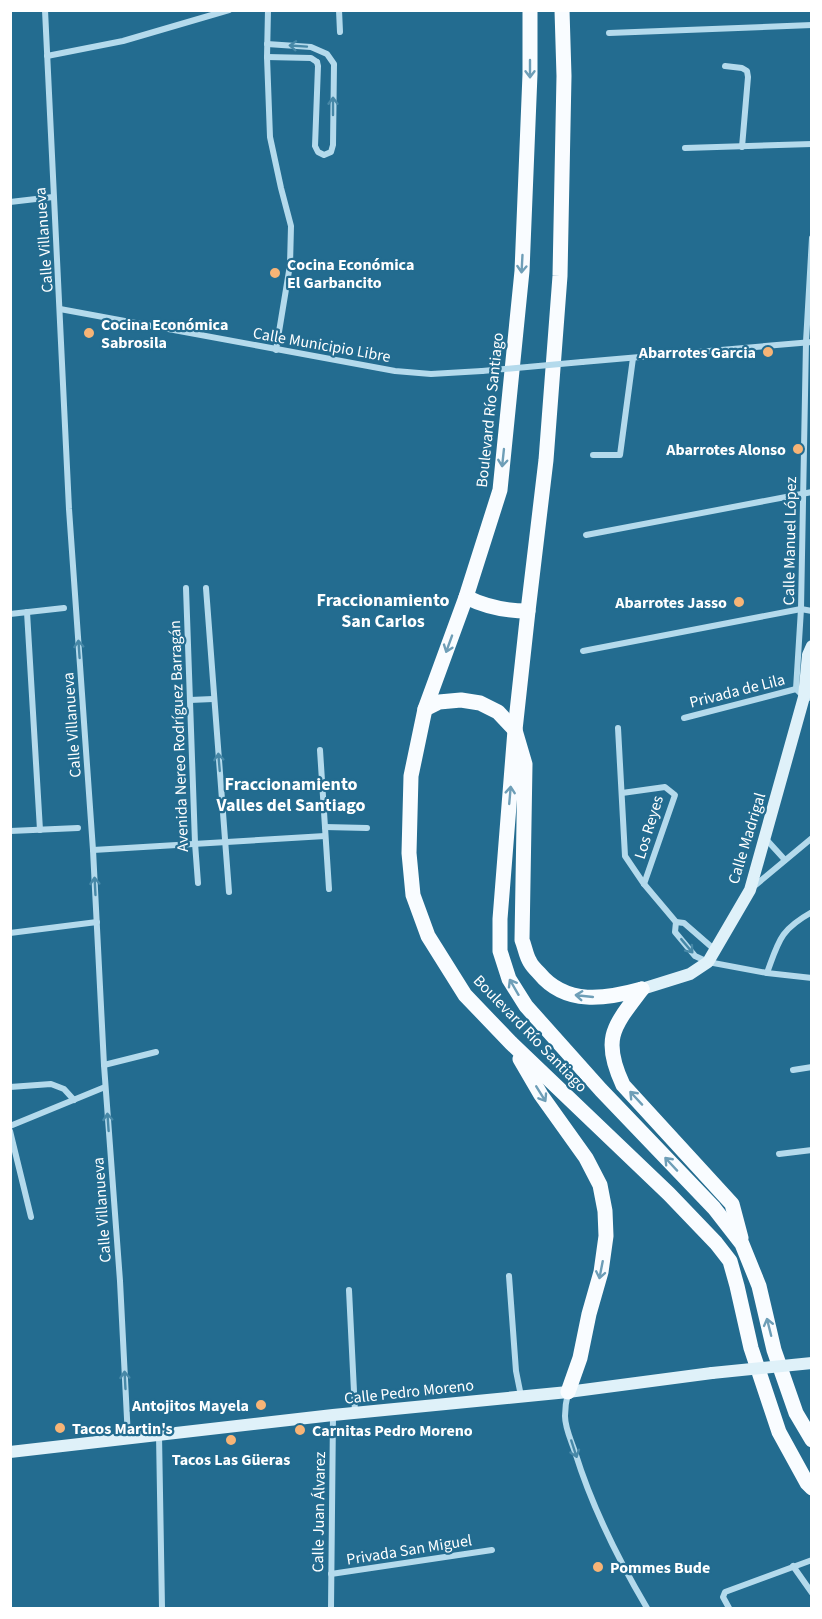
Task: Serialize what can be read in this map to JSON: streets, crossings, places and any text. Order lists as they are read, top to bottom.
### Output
{
  "streets": {
    "main road": ["Boulevard Río Santiago"],
    "street": [
      "Calle Villanueva",
      "Calle Municipio Libre",
      "Calle Manuel López",
      "Privada de Lila",
      "Avenida Nereo Rodríguez Barragán",
      "Los Reyes",
      "Calle Madrigal",
      "Calle Pedro Moreno",
      "Calle Juan Álvarez",
      "Privada San Miguel"
    ]
  },
  "crossings": [
    ["Calle Villanueva", "Calle Municipio Libre"],
    ["Calle Villanueva", "Calle Pedro Moreno"],
    ["Calle Municipio Libre", "Calle Manuel López"],
    ["Calle Manuel López", "Privada de Lila"],
    ["Calle Manuel López", "Calle Madrigal"],
    ["Privada de Lila", "Calle Madrigal"],
    ["Los Reyes", "Calle Madrigal"],
    ["Calle Pedro Moreno", "Calle Juan Álvarez"],
    ["Calle Juan Álvarez", "Privada San Miguel"]
  ],
  "one_way": ["Calle Villanueva"],
  "districts": ["Fraccionamiento San Carlos", "Fraccionamiento Valles del Santiago"],
  "places": [
    "Cocina Económica El Garbancito",
    "Cocina Económica Sabrosila",
    "Abarrotes Garcia",
    "Abarrotes Alonso",
    "Abarrotes Jasso",
    "Antojitos Mayela",
    "Tacos Martin's",
    "Carnitas Pedro Moreno",
    "Tacos Las Güeras",
    "Pommes Bude"
  ]
}
